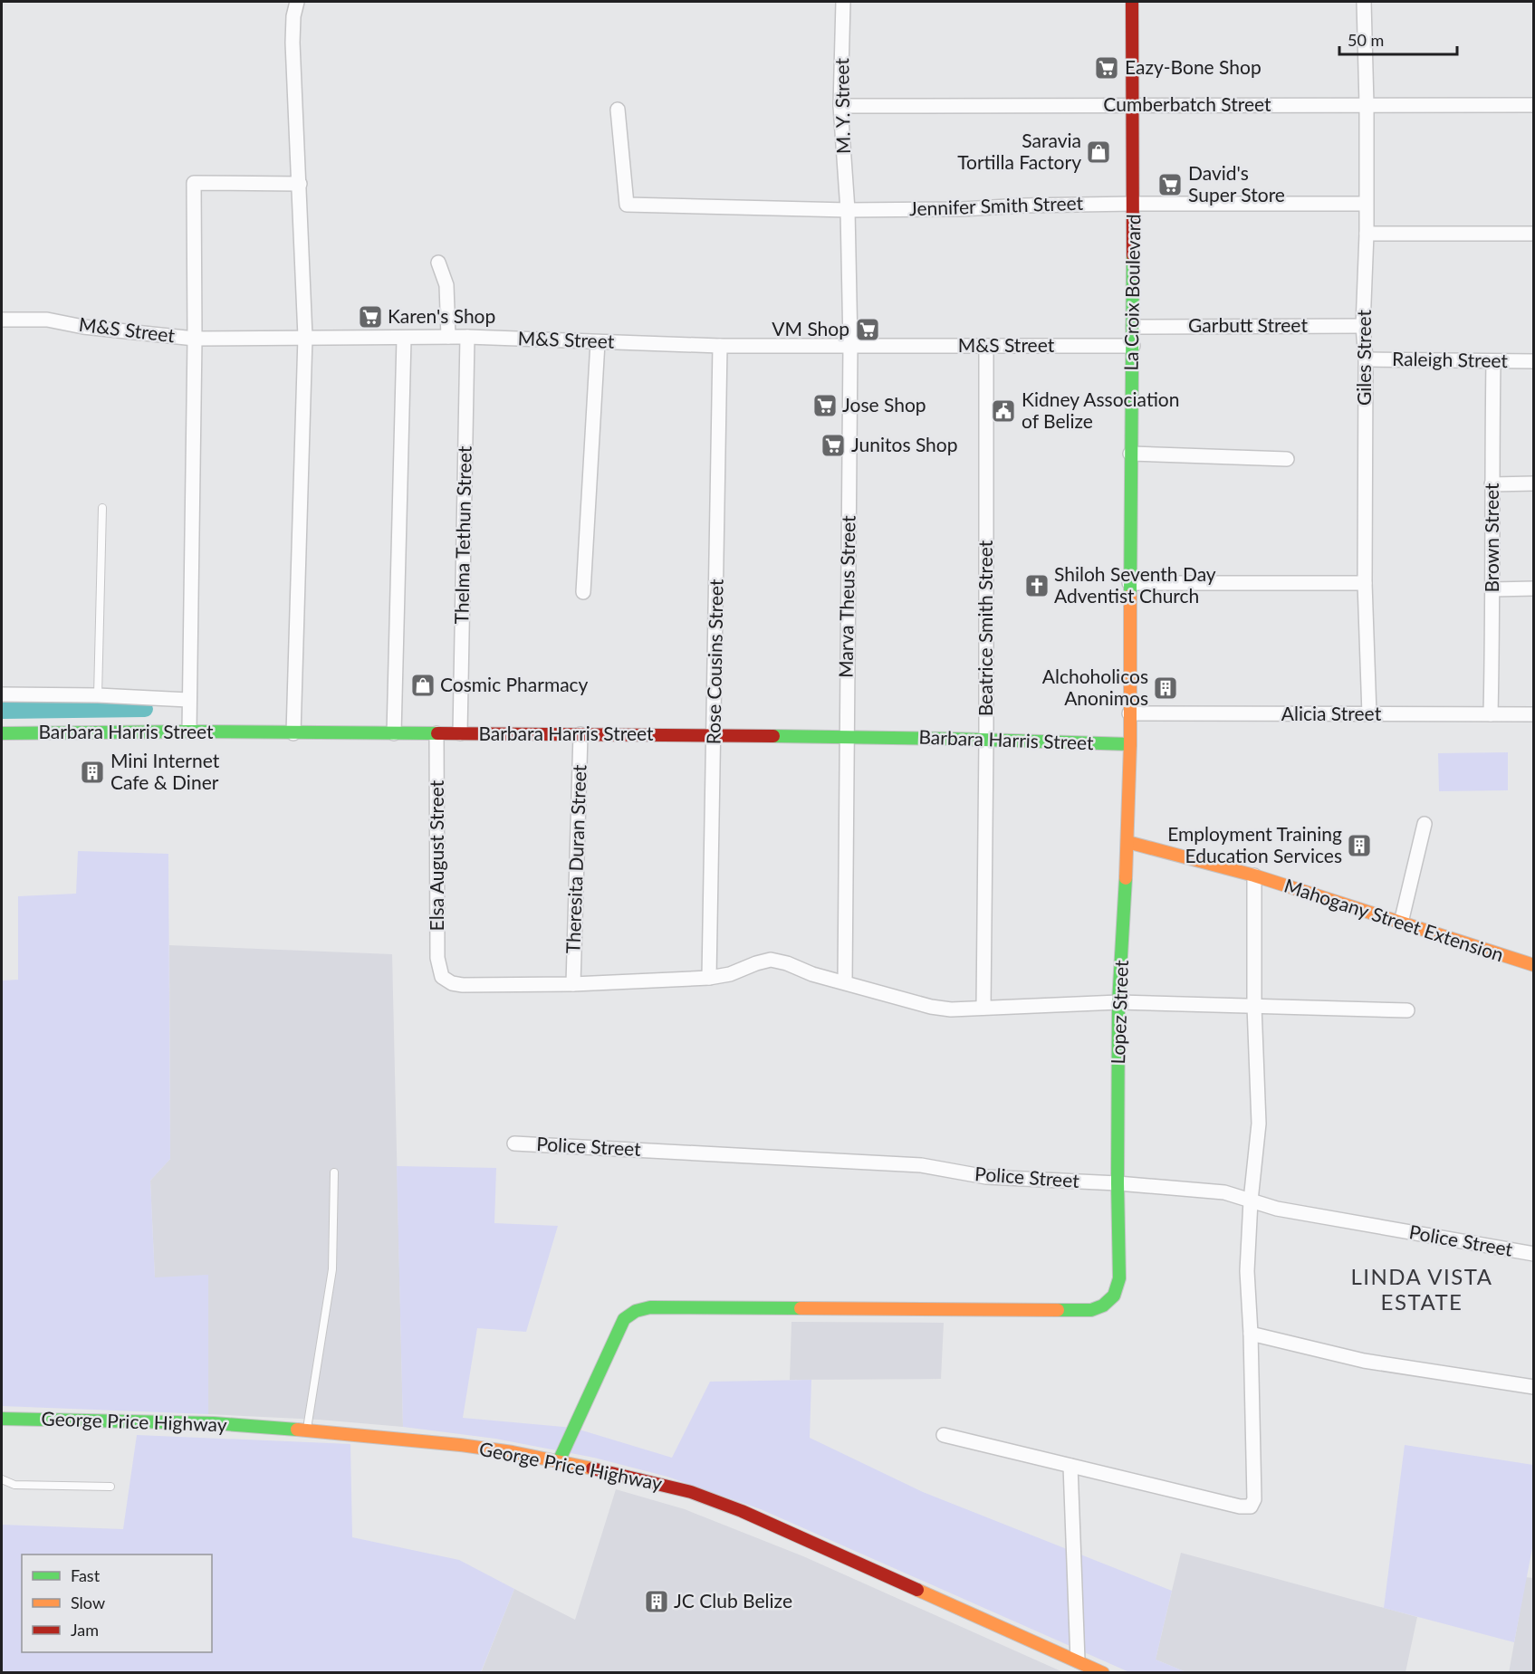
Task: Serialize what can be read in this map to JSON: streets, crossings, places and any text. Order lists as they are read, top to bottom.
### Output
{
  "streets": {
    "street": [
      "Cumberbatch Street",
      "M. Y. Street",
      "Jennifer Smith Street",
      "La Croix Boulevard",
      "Garbutt Street",
      "M&S Street",
      "Giles Street",
      "Raleigh Street",
      "Thelma Tethun Street",
      "Brown Street",
      "Marva Theus Street",
      "Beatrice Smith Street",
      "Rose Cousins Street",
      "Alicia Street",
      "Barbara Harris Street",
      "Elsa August Street",
      "Theresita Duran Street",
      "Mahogany Street Extension",
      "Lopez Street",
      "Police Street",
      "George Price Highway"
    ]
  },
  "crossings": [
    ["Cumberbatch Street", "M. Y. Street"],
    ["Cumberbatch Street", "La Croix Boulevard"],
    ["Cumberbatch Street", "Giles Street"],
    ["M. Y. Street", "Jennifer Smith Street"],
    ["M. Y. Street", "Marva Theus Street"],
    ["Jennifer Smith Street", "La Croix Boulevard"],
    ["Jennifer Smith Street", "Giles Street"],
    ["Jennifer Smith Street", "Marva Theus Street"],
    ["La Croix Boulevard", "Garbutt Street"],
    ["La Croix Boulevard", "M&S Street"],
    ["La Croix Boulevard", "Alicia Street"],
    ["La Croix Boulevard", "Lopez Street"],
    ["Garbutt Street", "Giles Street"],
    ["M&S Street", "Thelma Tethun Street"],
    ["M&S Street", "Marva Theus Street"],
    ["M&S Street", "Beatrice Smith Street"],
    ["M&S Street", "Rose Cousins Street"],
    ["Giles Street", "Raleigh Street"],
    ["Giles Street", "Alicia Street"],
    ["Raleigh Street", "Brown Street"],
    ["Thelma Tethun Street", "Barbara Harris Street"],
    ["Brown Street", "Alicia Street"],
    ["Marva Theus Street", "Barbara Harris Street"],
    ["Beatrice Smith Street", "Barbara Harris Street"],
    ["Rose Cousins Street", "Barbara Harris Street"],
    ["Alicia Street", "Lopez Street"],
    ["Barbara Harris Street", "Elsa August Street"],
    ["Barbara Harris Street", "Theresita Duran Street"],
    ["Barbara Harris Street", "Lopez Street"],
    ["Elsa August Street", "Theresita Duran Street"],
    ["Mahogany Street Extension", "Lopez Street"],
    ["Lopez Street", "Police Street"],
    ["Lopez Street", "George Price Highway"]
  ],
  "districts": ["LINDA VISTA ESTATE"],
  "places": {
    "supermarket": [
      "Eazy-Bone Shop",
      "David's Super Store",
      "Karen's Shop",
      "VM Shop",
      "Jose Shop",
      "Junitos Shop"
    ],
    "shop": ["Saravia Tortilla Factory", "Cosmic Pharmacy"],
    "public building": ["Kidney Association of Belize"],
    "church": ["Shiloh Seventh Day Adventist Church"],
    "building": [
      "Alchoholicos Anonimos",
      "Mini Internet Cafe & Diner",
      "Employment Training Education Services",
      "JC Club Belize"
    ]
  },
  "legend": ["Fast", "Slow", "Jam"],
  "scale_bar": "50 m"
}
